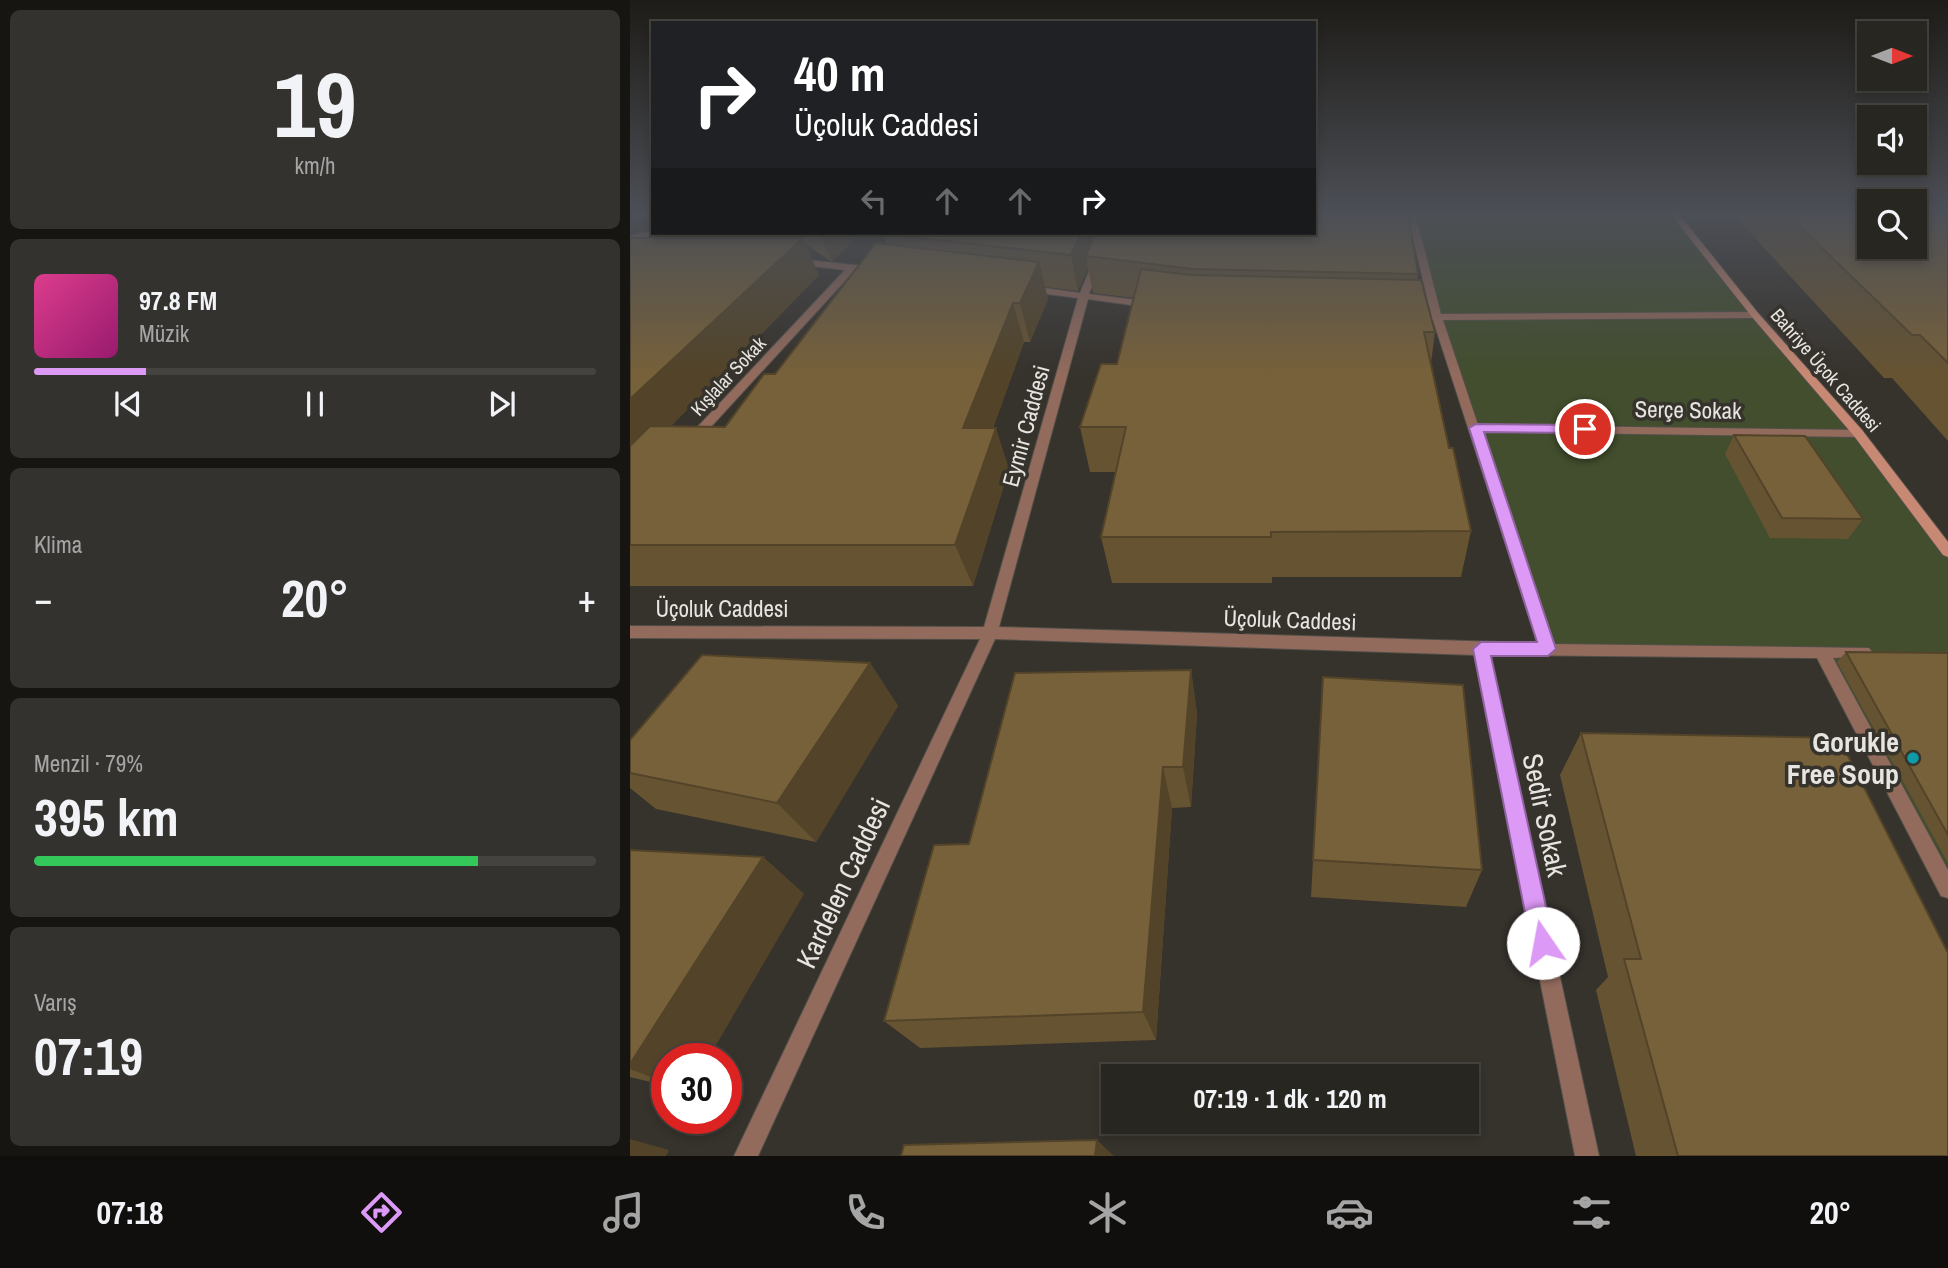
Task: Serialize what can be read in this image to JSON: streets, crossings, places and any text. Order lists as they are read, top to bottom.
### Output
{
  "streets": {
    "main road": ["Bahriye Üçok Caddesi"],
    "street": [
      "Kışlalar Sokak",
      "Serçe Sokak",
      "Eymir Caddesi",
      "Üçoluk Caddesi",
      "Sedir Sokak",
      "Kardelen Caddesi"
    ]
  },
  "crossings": [
    ["Bahriye Üçok Caddesi", "Serçe Sokak"],
    ["Eymir Caddesi", "Üçoluk Caddesi"],
    ["Eymir Caddesi", "Kardelen Caddesi"],
    ["Üçoluk Caddesi", "Sedir Sokak"],
    ["Üçoluk Caddesi", "Kardelen Caddesi"]
  ],
  "places": ["Gorukle Free Soup"],
  "north": "right",
  "page": {
    "tile": [
      ["19", "km/h"],
      "Klima",
      ["Menzil · 79%", "395 km"],
      ["Varış", "07:19"]
    ],
    "turn": ["40 m", "Üçoluk Caddesi"],
    "song": ["97.8 FM", "Müzik"],
    "heat": ["−", "20°", "+"],
    "limit": "30",
    "trip": "07:19 · 1 dk · 120 m",
    "tabs": ["07:18", "20°"]
  }
}
